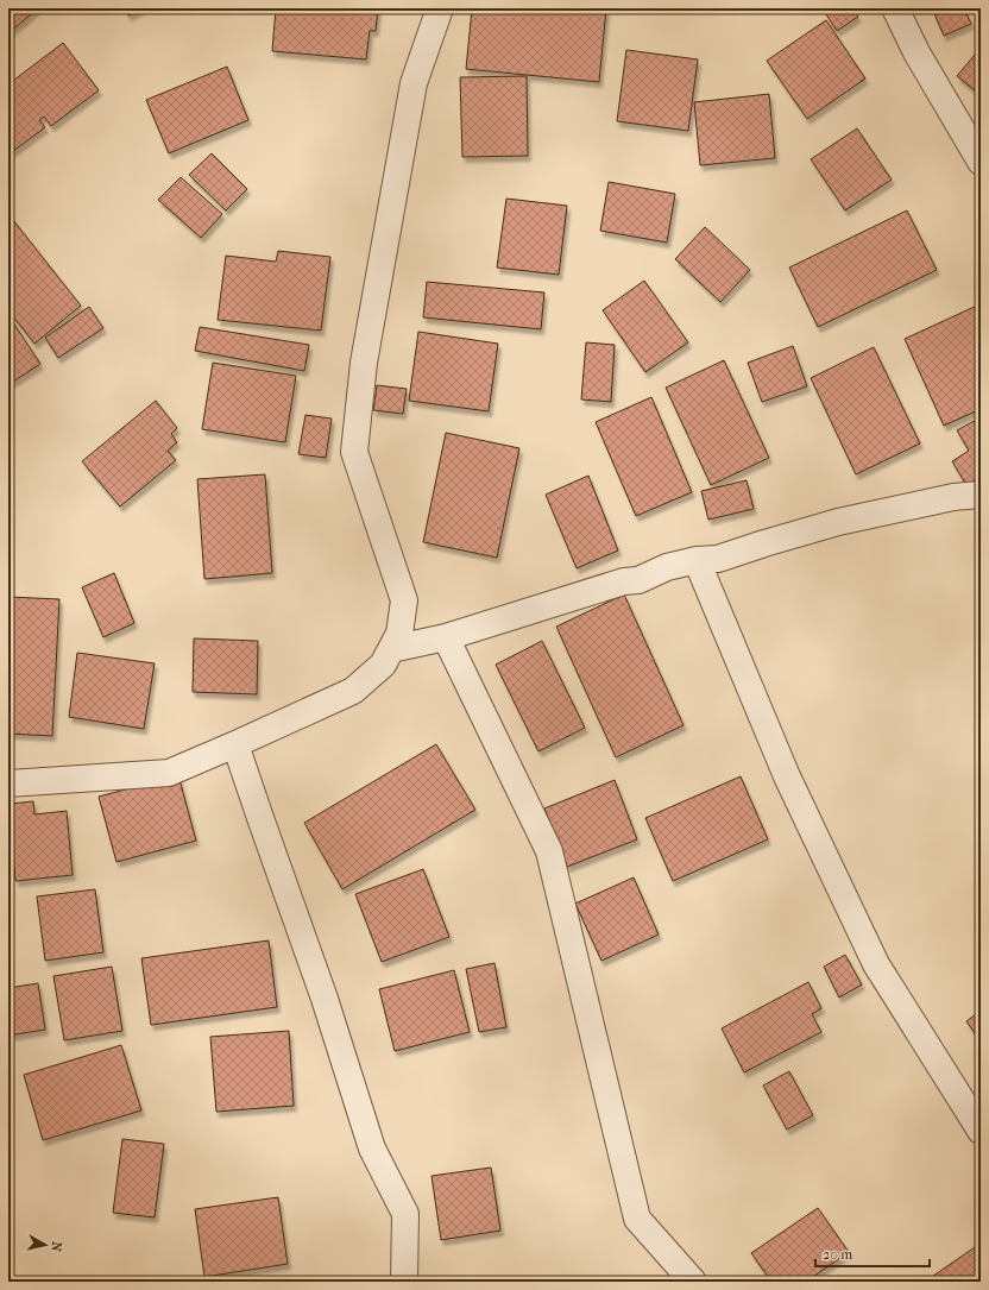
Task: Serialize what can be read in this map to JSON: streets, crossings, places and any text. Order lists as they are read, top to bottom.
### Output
{
  "scale_bar": "20 m",
  "north": "right"
}
